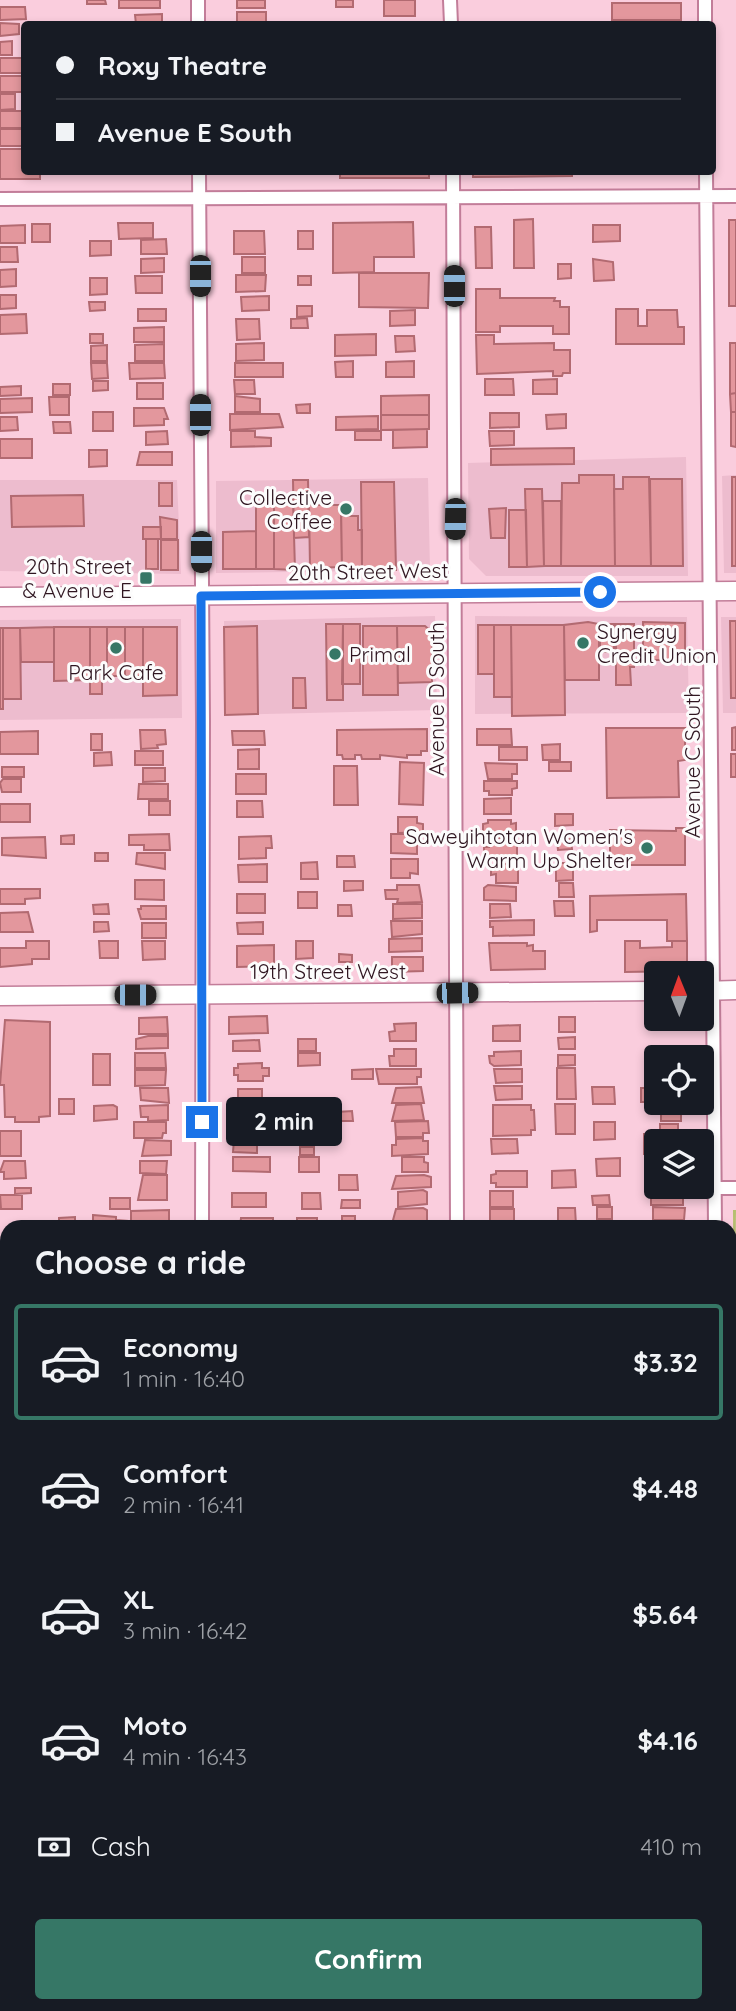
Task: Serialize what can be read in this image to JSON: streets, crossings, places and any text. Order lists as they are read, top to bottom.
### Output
{
  "streets": {
    "main road": ["20th Street West", "19th Street West"],
    "street": ["Avenue D South", "Avenue C South"]
  },
  "crossings": [
    ["20th Street West", "Avenue D South"],
    ["20th Street West", "Avenue C South"],
    ["Avenue D South", "19th Street West"]
  ],
  "places": {
    "other": [
      "Collective Coffee",
      "Synergy Credit Union",
      "Park Cafe",
      "Primal",
      "Saweyihtotan Women's Warm Up Shelter"
    ],
    "transit": ["20th Street & Avenue E"]
  },
  "north": "top",
  "page": {
    "banner": ["Roxy Theatre", "Avenue E South"],
    "bubble": "2 min",
    "heading": "Choose a ride",
    "list": [
      {
        "name": "Economy",
        "note": "1 min · 16:40",
        "value": "$3.32"
      },
      {
        "name": "Comfort",
        "note": "2 min · 16:41",
        "value": "$4.48"
      },
      {
        "name": "XL",
        "note": "3 min · 16:42",
        "value": "$5.64"
      },
      {
        "name": "Moto",
        "note": "4 min · 16:43",
        "value": "$4.16"
      }
    ],
    "pay": ["Cash", "410 m"],
    "buttons": "Confirm"
  }
}
